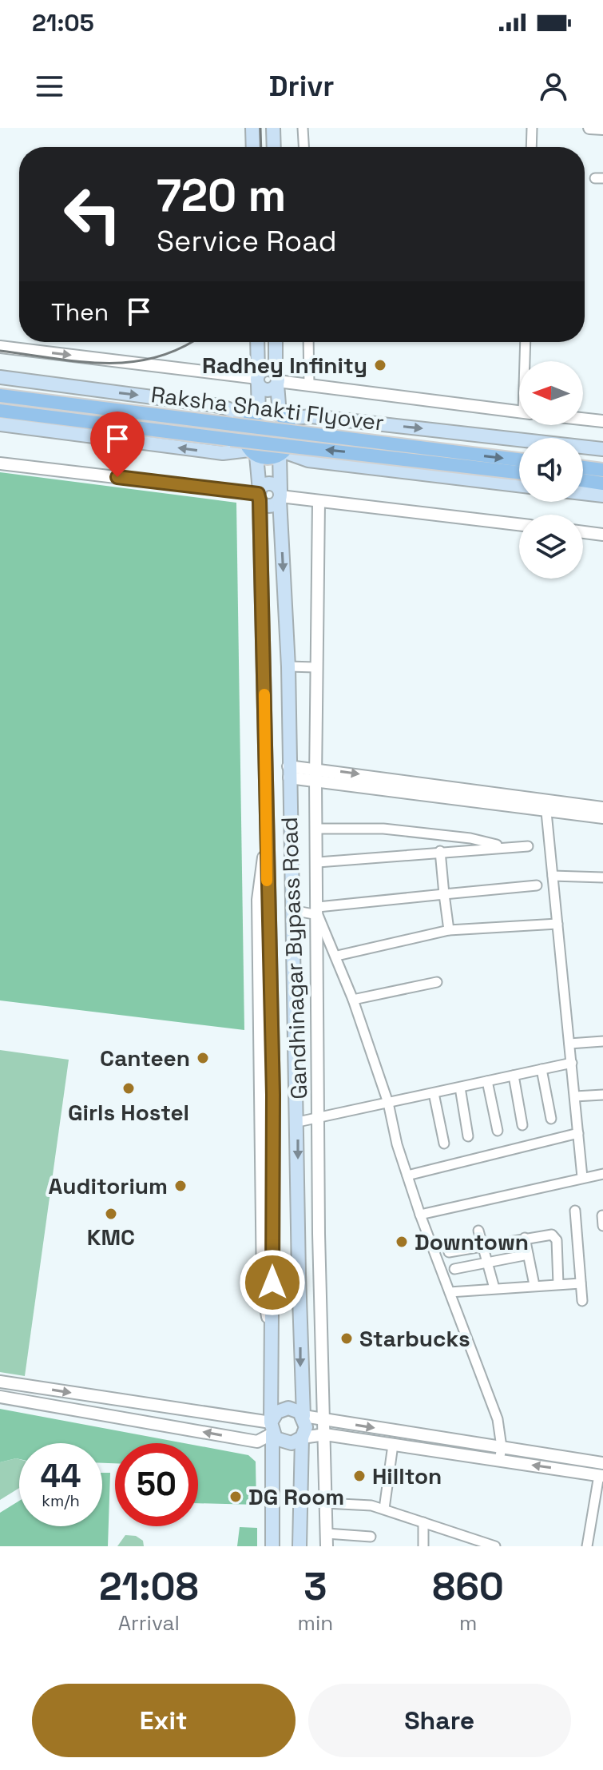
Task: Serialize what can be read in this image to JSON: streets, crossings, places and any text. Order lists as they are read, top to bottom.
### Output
{
  "streets": {
    "main road": ["Raksha Shakti Flyover", "Gandhinagar Bypass Road"]
  },
  "places": [
    "Radhey Infinity",
    "Canteen",
    "Girls Hostel",
    "Auditorium",
    "KMC",
    "Downtown",
    "Starbucks",
    "Hillton",
    "DG Room"
  ],
  "north": "left",
  "page": {
    "status": "21:05",
    "header": "Drivr",
    "turn": ["720 m", "Service Road"],
    "then": "Then",
    "speed": "44 km/h",
    "limit": "50",
    "eta": [
      "21:08",
      "Arrival",
      "3",
      "min",
      "860",
      "m"
    ],
    "buttons": ["Exit", "Share"]
  }
}
